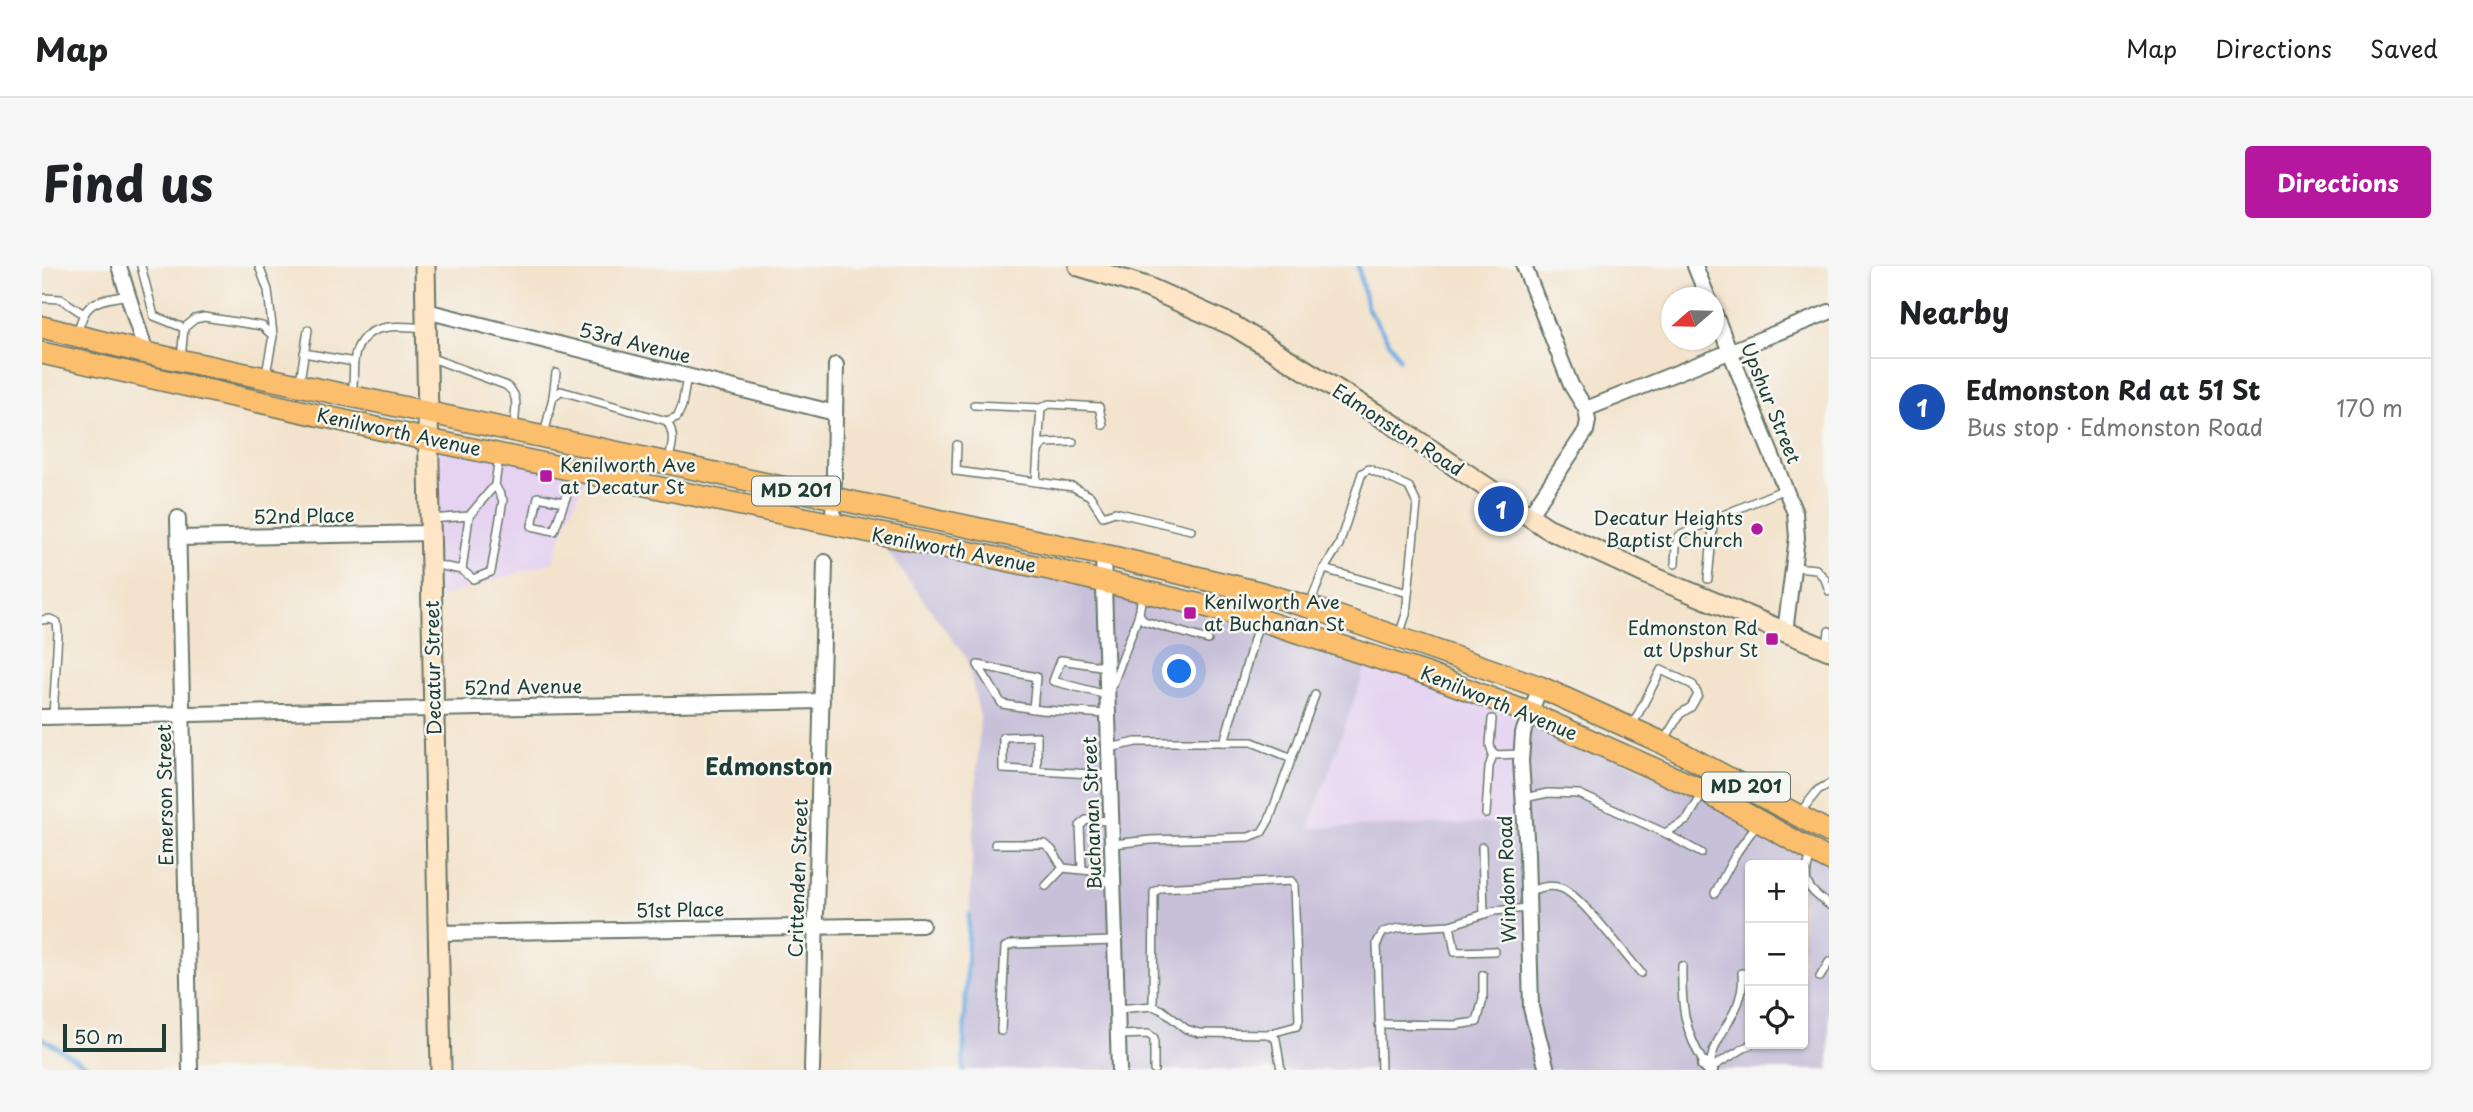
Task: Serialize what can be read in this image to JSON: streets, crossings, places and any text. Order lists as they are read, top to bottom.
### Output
{
  "streets": {
    "main road": ["Kenilworth Avenue", "MD 201"],
    "street": [
      "53rd Avenue",
      "Upshur Street",
      "Edmonston Road",
      "52nd Place",
      "Decatur Street",
      "52nd Avenue",
      "Emerson Street",
      "Buchanan Street",
      "Crittenden Street",
      "Windom Road",
      "51st Place"
    ]
  },
  "crossings": [
    ["53rd Avenue", "Decatur Street"],
    ["Upshur Street", "Edmonston Road"],
    ["Kenilworth Avenue", "Decatur Street"],
    ["Kenilworth Avenue", "Buchanan Street"],
    ["Kenilworth Avenue", "Windom Road"],
    ["52nd Place", "Decatur Street"],
    ["52nd Place", "Emerson Street"],
    ["Decatur Street", "52nd Avenue"],
    ["Decatur Street", "51st Place"],
    ["52nd Avenue", "Emerson Street"],
    ["52nd Avenue", "Crittenden Street"],
    ["Crittenden Street", "51st Place"]
  ],
  "districts": ["Edmonston"],
  "places": {
    "transit": ["Kenilworth Ave at Decatur St", "Kenilworth Ave at Buchanan St", "Edmonston Rd at Upshur St"],
    "other": ["Decatur Heights Baptist Church"]
  },
  "scale_bar": "50 m",
  "north": "left",
  "page": {
    "header": "Map",
    "nav": ["Map", "Directions", "Saved"],
    "title": "Find us",
    "buttons": "Directions",
    "heading": "Nearby",
    "list": [
      {
        "mark": "1",
        "name": "Edmonston Rd at 51 St",
        "note": "Bus stop · Edmonston Road",
        "value": "170 m"
      }
    ],
    "pins": "1",
    "map_buttons": ["+", "−"],
    "scale": "50 m"
  }
}
